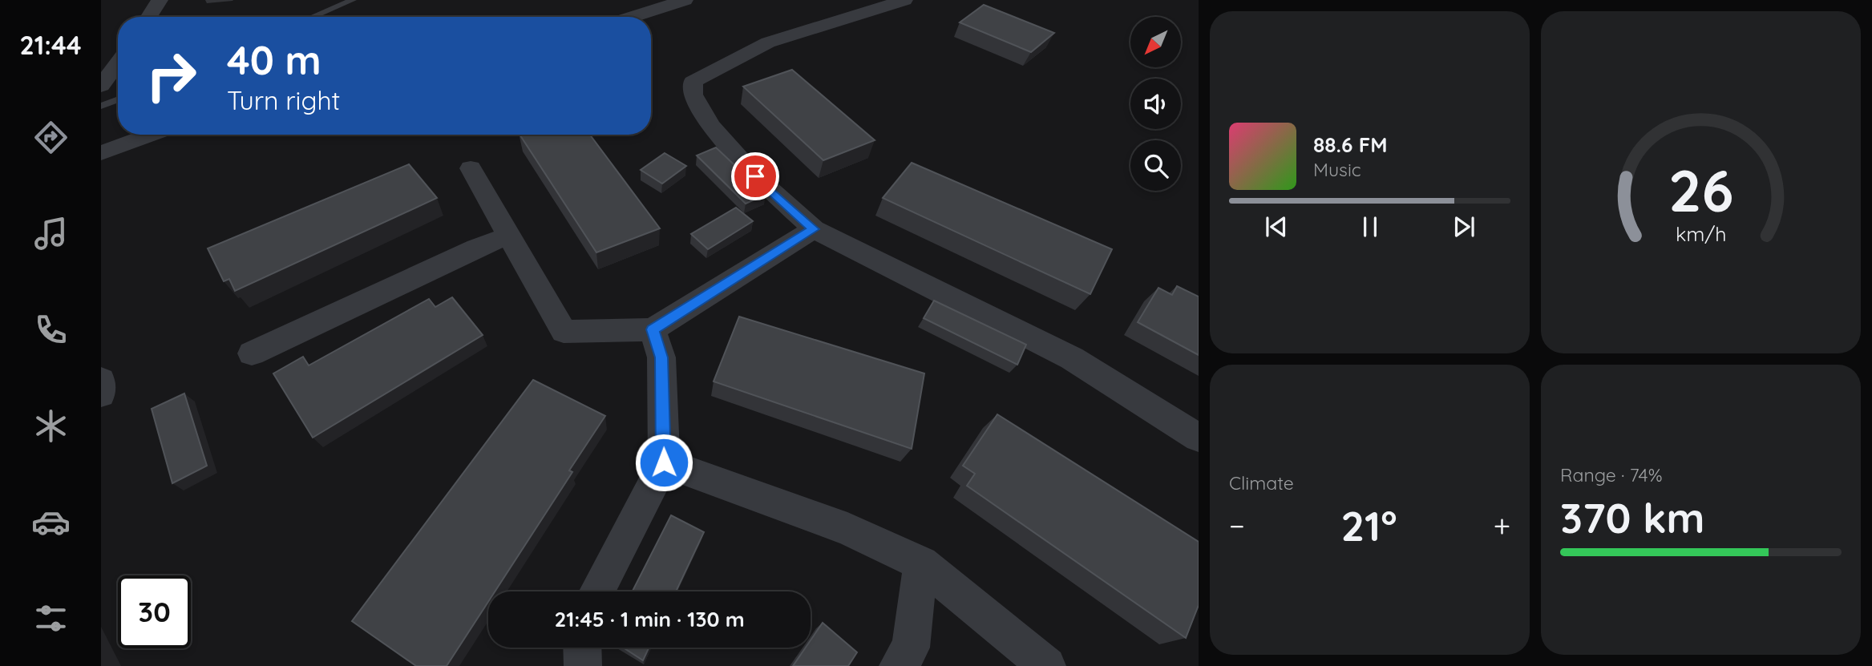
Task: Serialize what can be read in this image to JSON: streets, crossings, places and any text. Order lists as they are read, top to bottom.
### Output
{
  "north": "bottom left",
  "page": {
    "tabs": "21:44",
    "turn": ["40 m", "Turn right"],
    "song": ["88.6 FM", "Music"],
    "tile": [
      "Climate",
      ["Range · 74%", "370 km"]
    ],
    "heat": ["−", "21°", "+"],
    "limit": "30",
    "trip": "21:45 · 1 min · 130 m",
    "gauge": ["26", "km/h"]
  }
}
